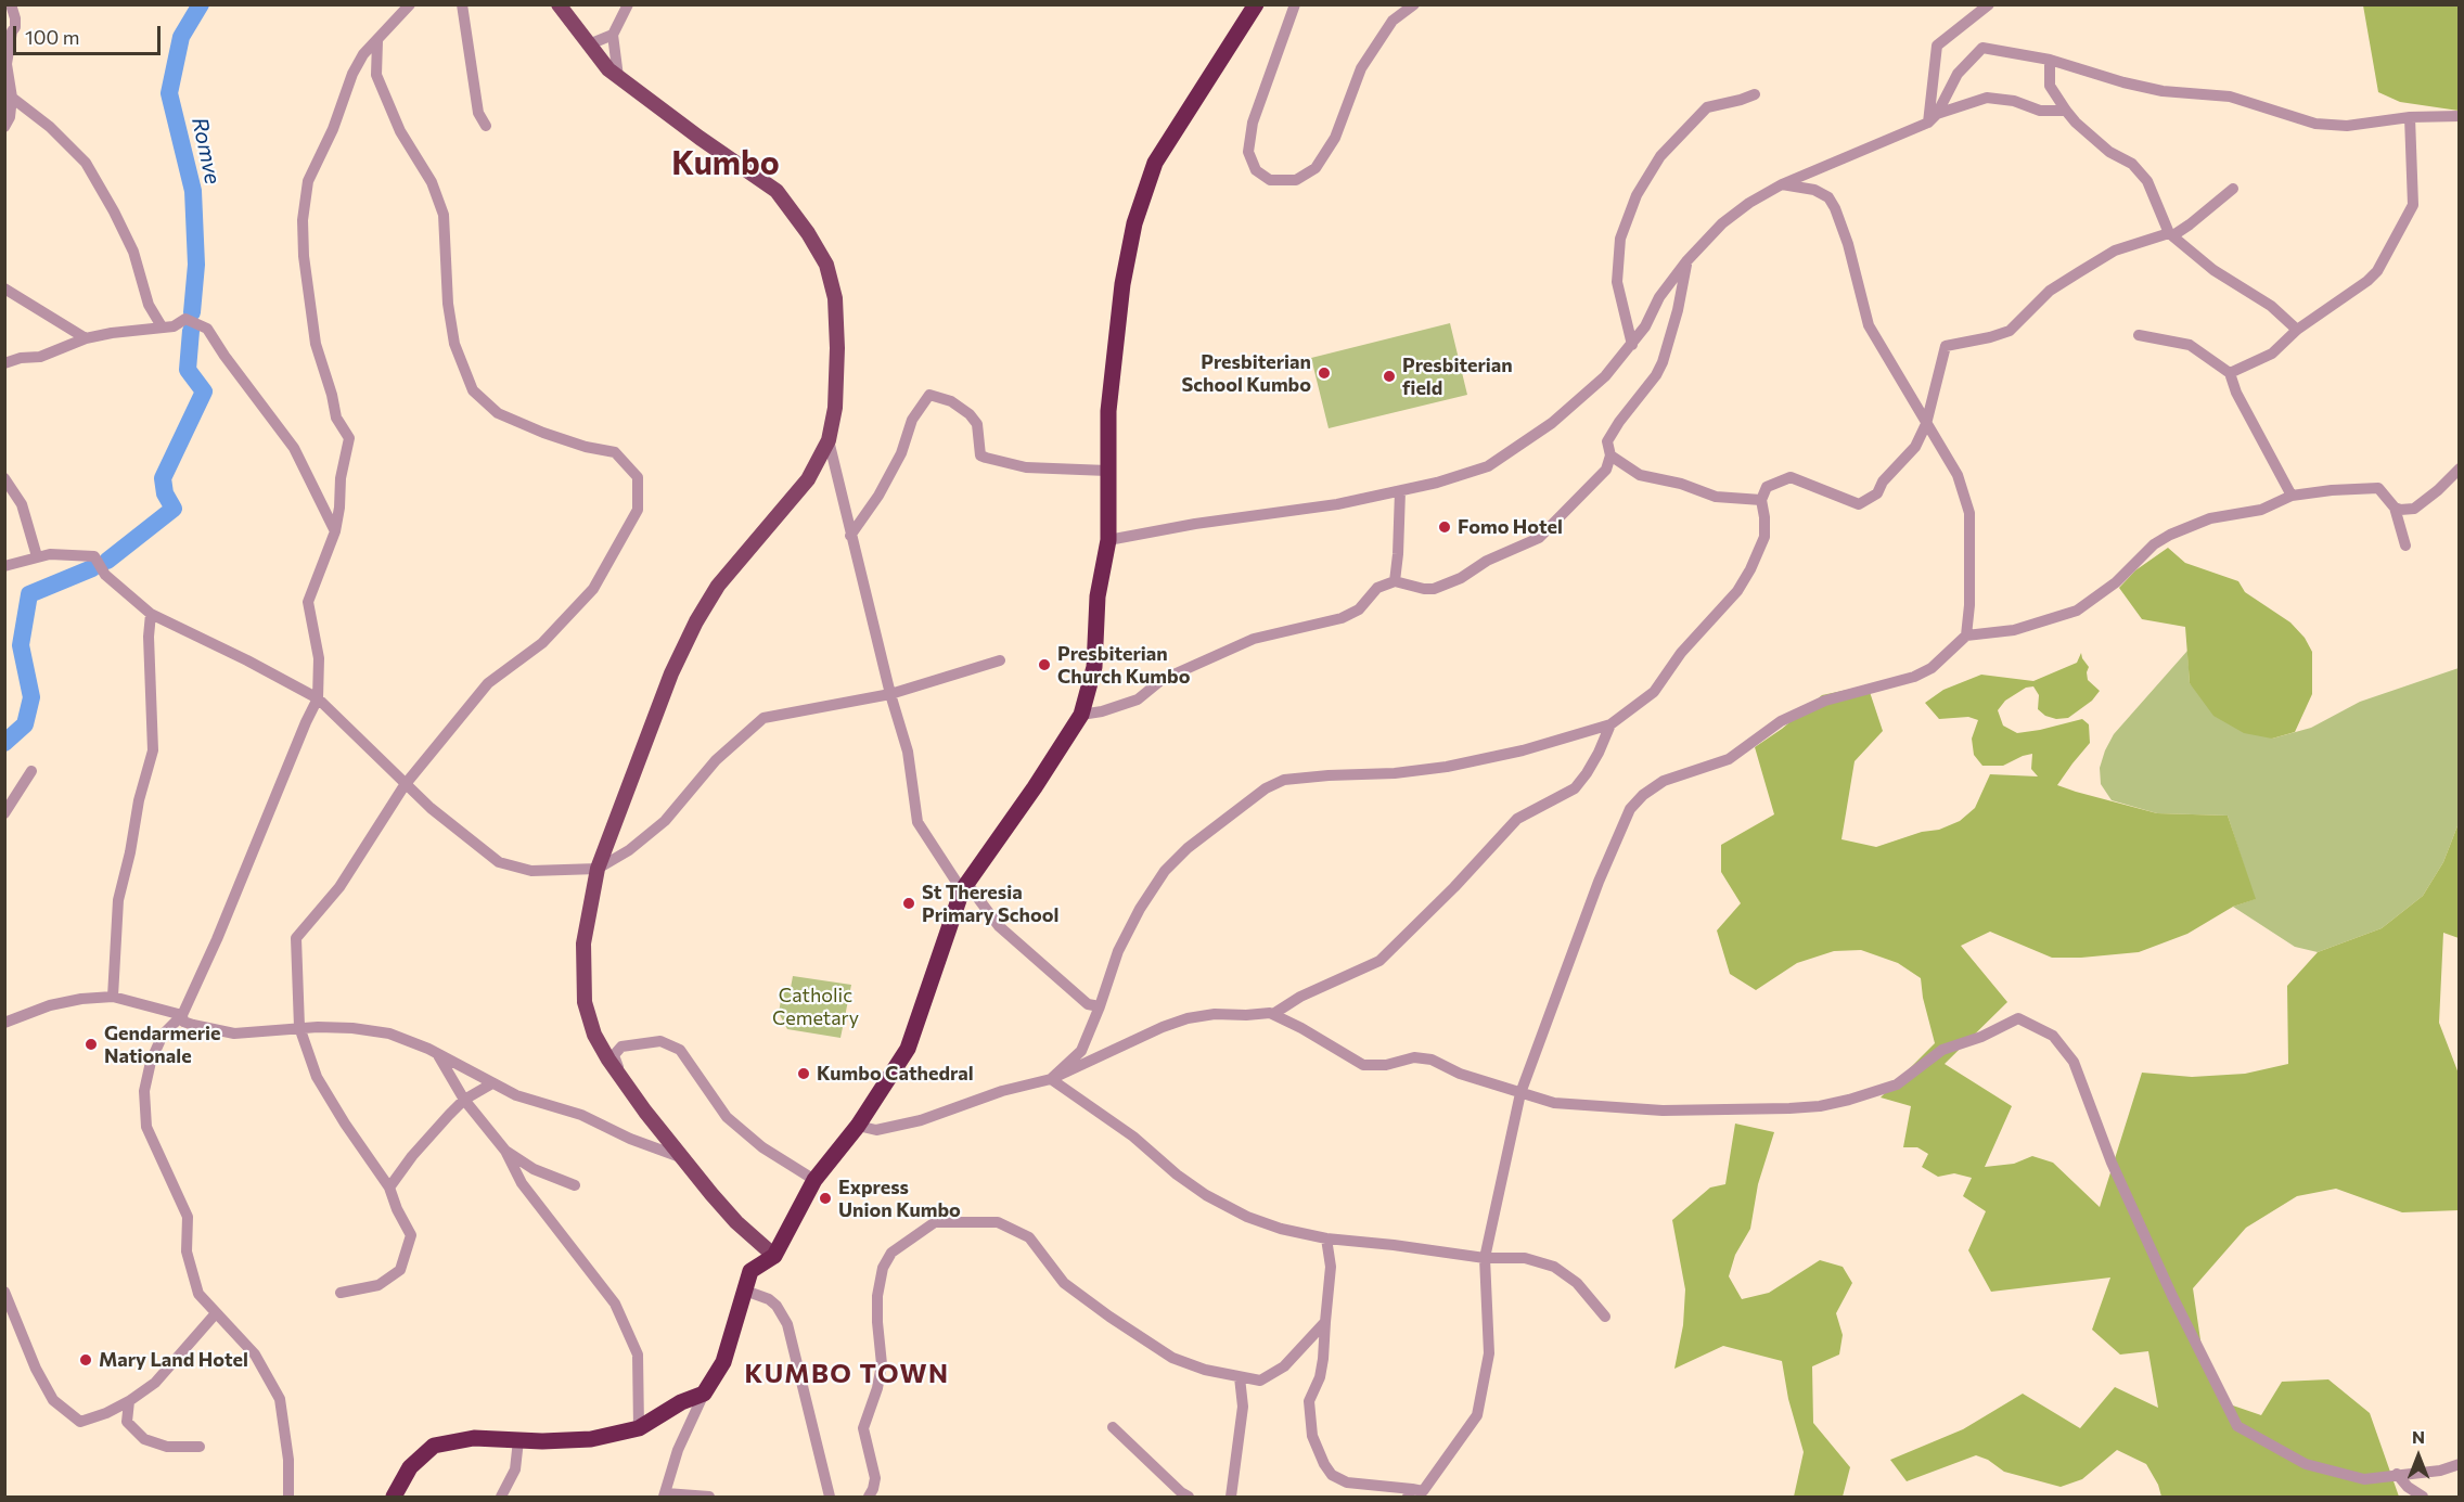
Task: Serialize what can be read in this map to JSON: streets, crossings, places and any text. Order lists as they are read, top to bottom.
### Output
{
  "districts": ["Kumbo", "KUMBO TOWN"],
  "water": ["Romve"],
  "parks": ["Catholic Cemetary"],
  "places": [
    "Presbiterian School Kumbo",
    "Presbiterian field",
    "Fomo Hotel",
    "Presbiterian Church Kumbo",
    "St Theresia Primary School",
    "Gendarmerie Nationale",
    "Kumbo Cathedral",
    "Express Union Kumbo",
    "Mary Land Hotel"
  ],
  "scale_bar": "100 m",
  "north": "top"
}
